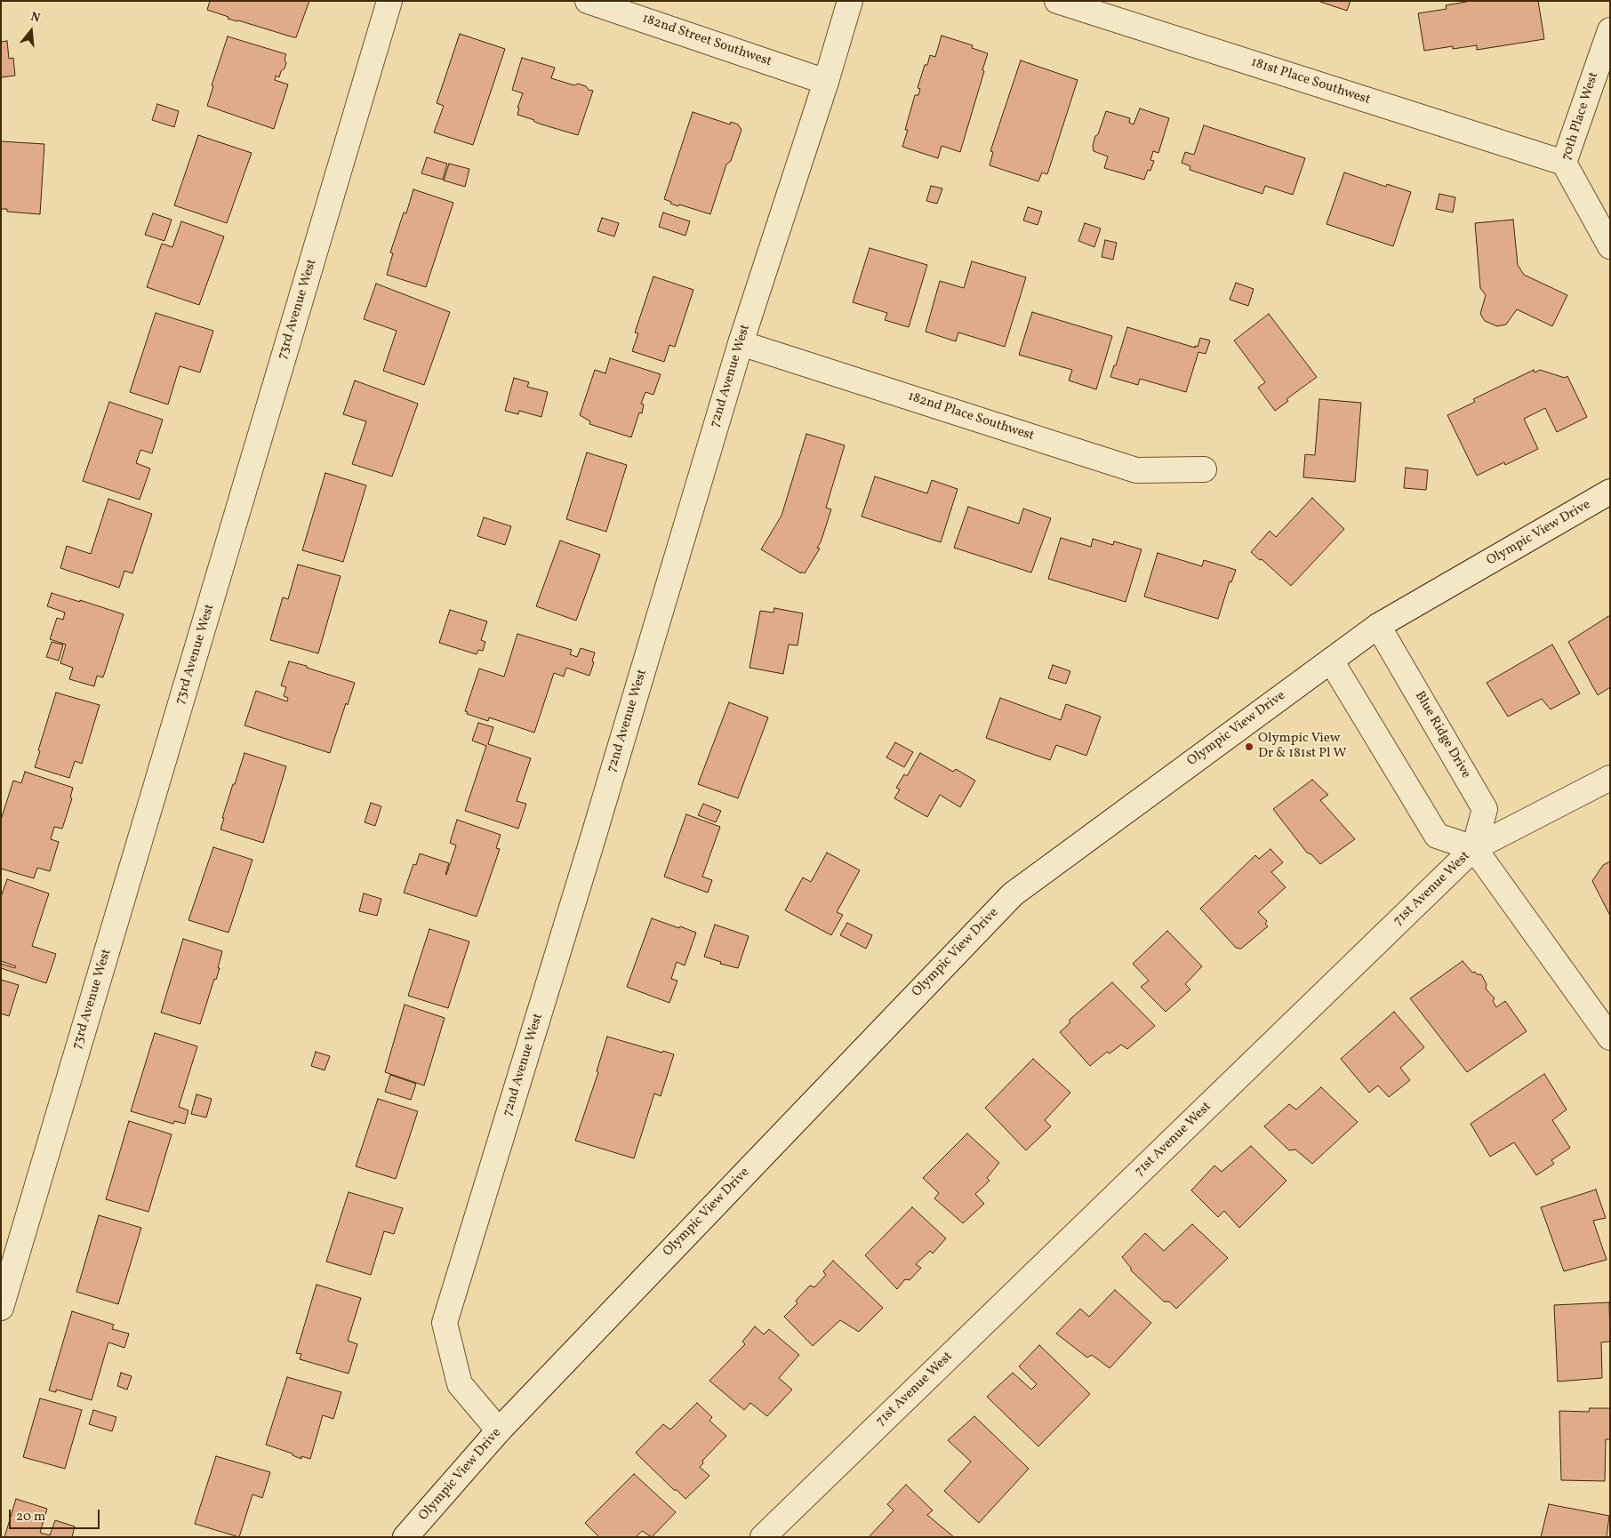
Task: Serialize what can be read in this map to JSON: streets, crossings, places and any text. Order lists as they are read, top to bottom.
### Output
{
  "streets": {
    "street": [
      "182nd Street Southwest",
      "181st Place Southwest",
      "70th Place West",
      "73rd Avenue West",
      "72nd Avenue West",
      "182nd Place Southwest",
      "Olympic View Drive",
      "Blue Ridge Drive",
      "71st Avenue West"
    ]
  },
  "crossings": [
    ["182nd Street Southwest", "72nd Avenue West"],
    ["181st Place Southwest", "70th Place West"],
    ["72nd Avenue West", "182nd Place Southwest"],
    ["72nd Avenue West", "Olympic View Drive"],
    ["Olympic View Drive", "Blue Ridge Drive"],
    ["Blue Ridge Drive", "71st Avenue West"]
  ],
  "places": ["Olympic View Dr & 181st Pl W"],
  "scale_bar": "20 m",
  "north": "top"
}
